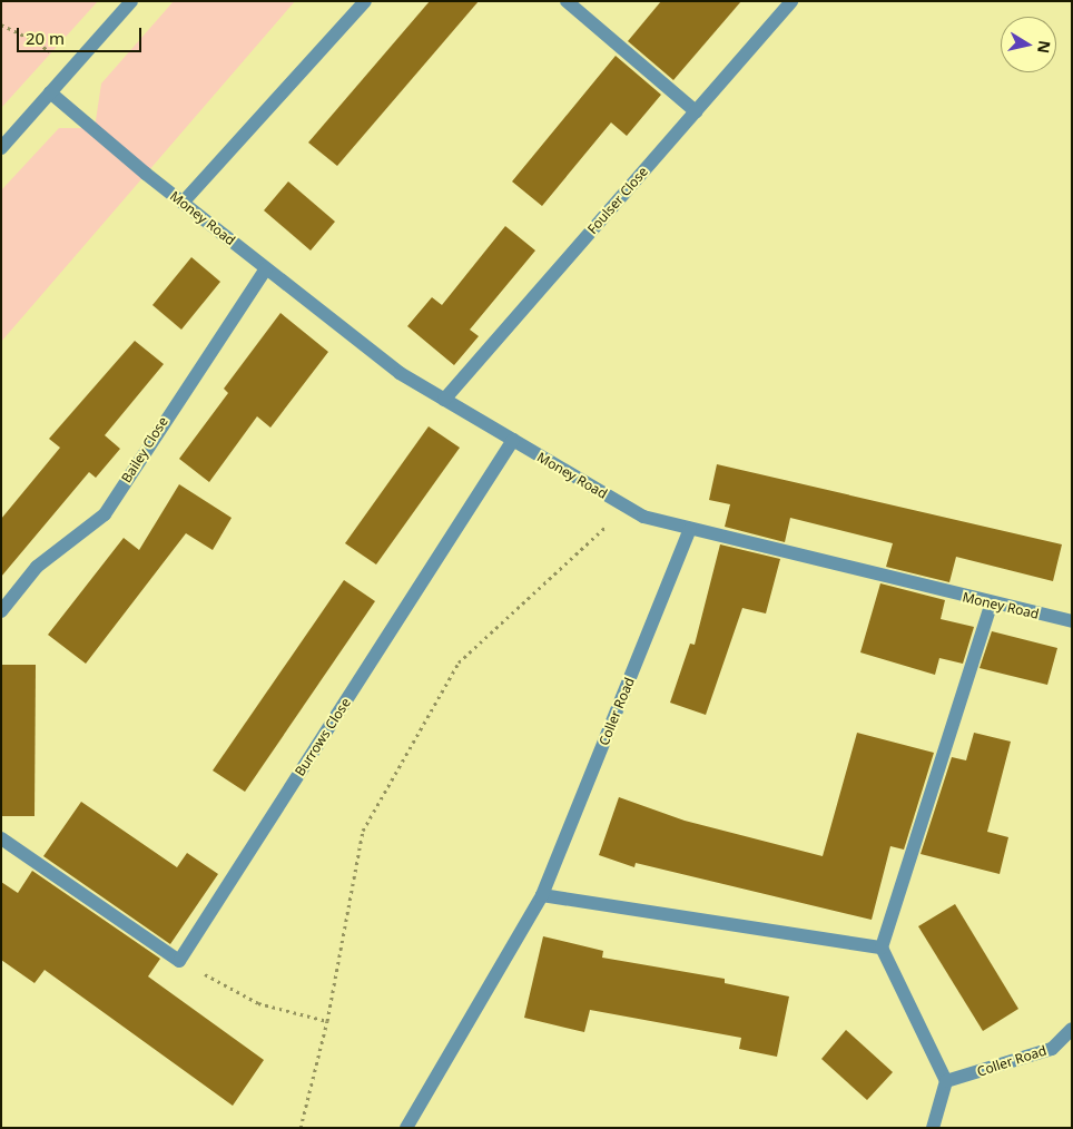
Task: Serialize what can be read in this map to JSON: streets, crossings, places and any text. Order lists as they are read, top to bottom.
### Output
{
  "streets": {
    "street": [
      "Foulser Close",
      "Money Road",
      "Bailey Close",
      "Coller Road",
      "Burrows Close"
    ]
  },
  "crossings": [
    ["Foulser Close", "Money Road"],
    ["Money Road", "Bailey Close"],
    ["Money Road", "Coller Road"],
    ["Money Road", "Burrows Close"]
  ],
  "scale_bar": "20 m",
  "north": "right"
}
